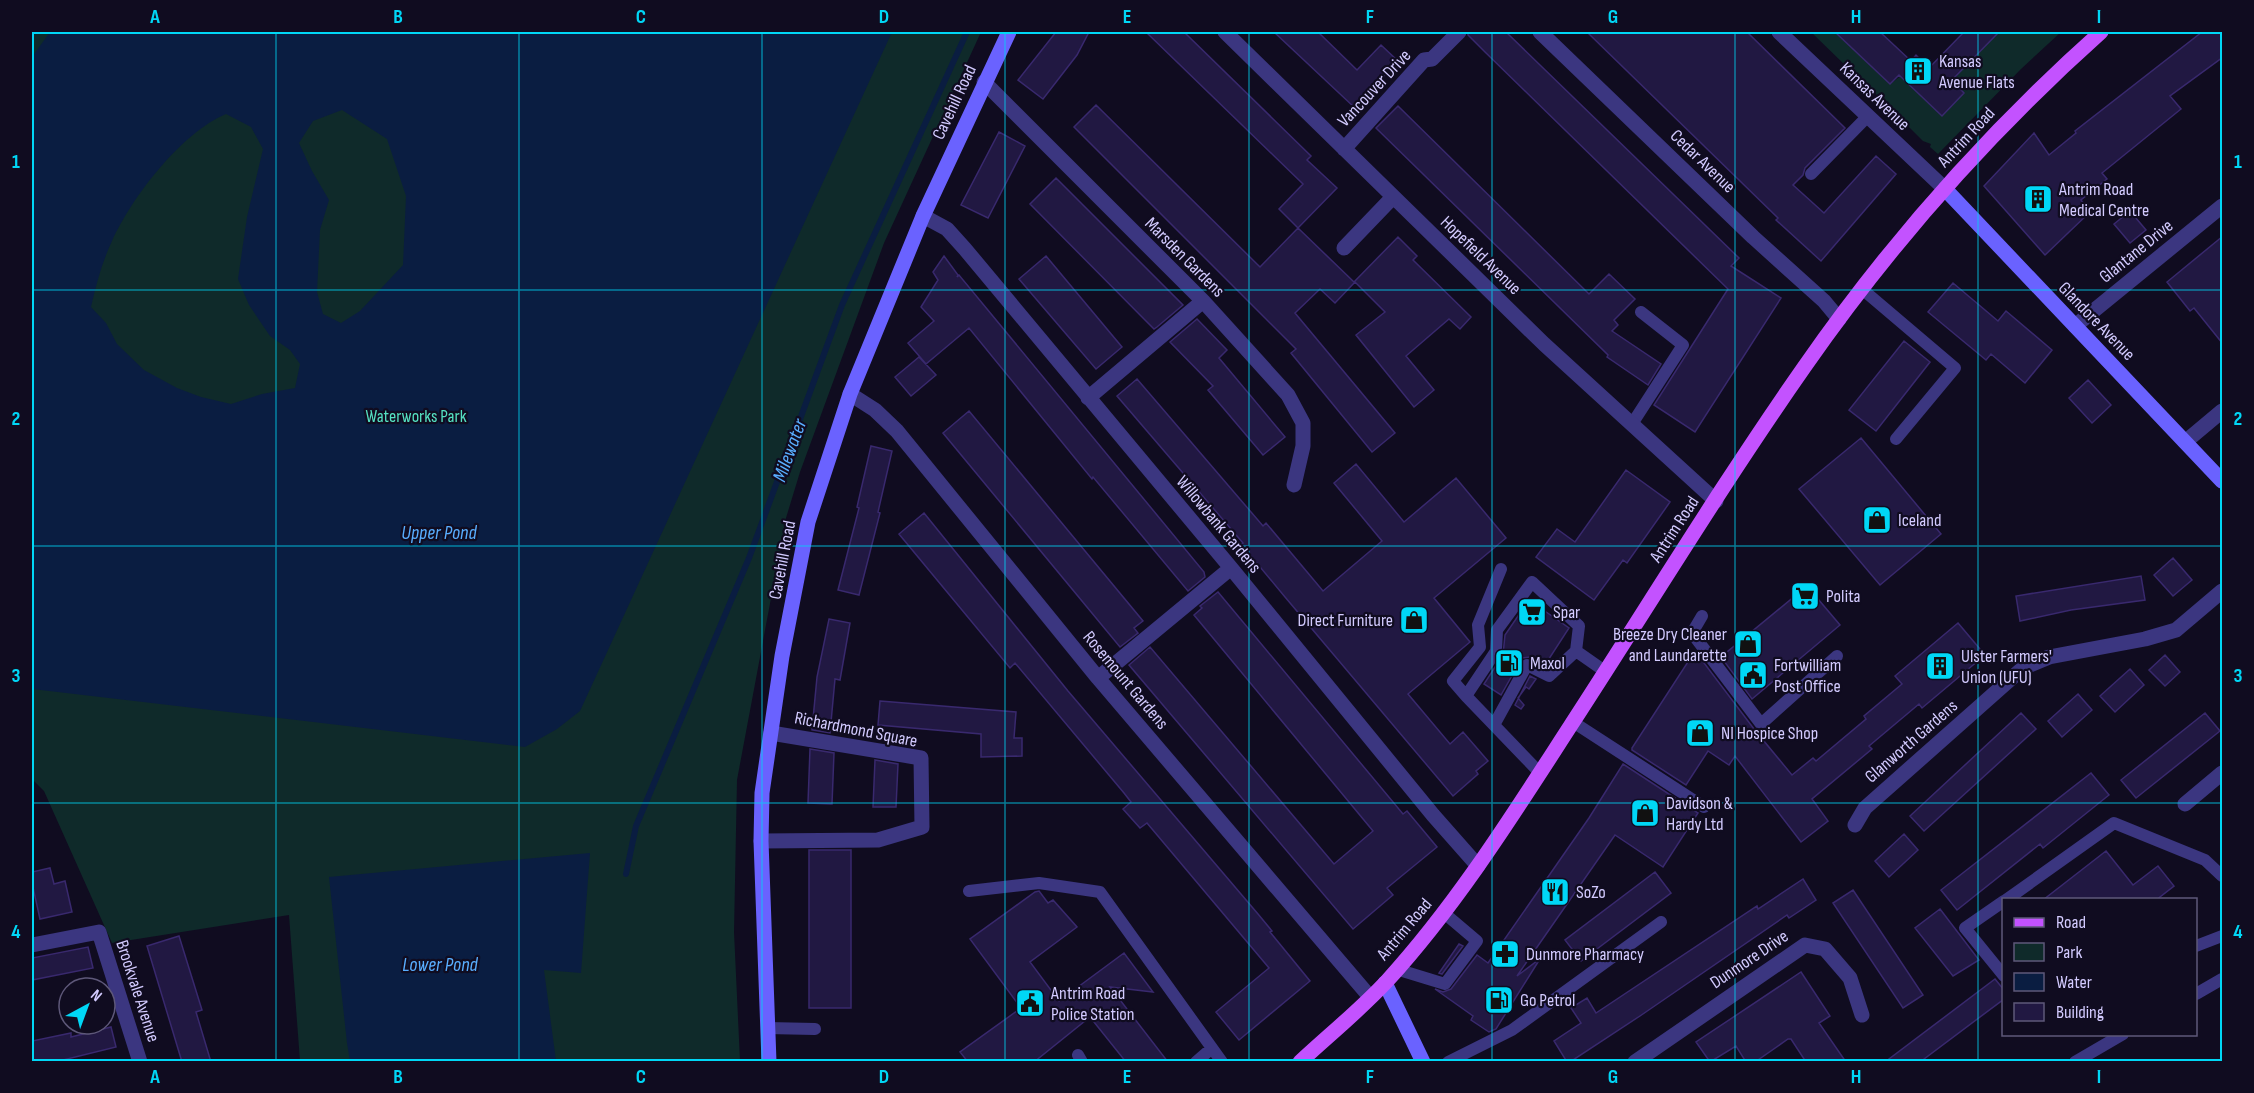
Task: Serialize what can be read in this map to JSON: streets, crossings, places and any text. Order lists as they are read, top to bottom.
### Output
{
  "streets": {
    "main road": ["Cavehill Road", "Antrim Road", "Glandore Avenue"],
    "street": [
      "Vancouver Drive",
      "Kansas Avenue",
      "Cedar Avenue",
      "Glantane Drive",
      "Hopefield Avenue",
      "Marsden Gardens",
      "Willowbank Gardens",
      "Rosemount Gardens",
      "Richardmond Square",
      "Glanworth Gardens",
      "Dunmore Drive",
      "Brookvale Avenue"
    ]
  },
  "crossings": [
    ["Vancouver Drive", "Hopefield Avenue"],
    ["Kansas Avenue", "Antrim Road"],
    ["Kansas Avenue", "Glandore Avenue"],
    ["Cavehill Road", "Marsden Gardens"],
    ["Cavehill Road", "Willowbank Gardens"],
    ["Cavehill Road", "Rosemount Gardens"],
    ["Cavehill Road", "Richardmond Square"],
    ["Antrim Road", "Cedar Avenue"],
    ["Antrim Road", "Hopefield Avenue"],
    ["Antrim Road", "Glandore Avenue"],
    ["Antrim Road", "Willowbank Gardens"],
    ["Antrim Road", "Rosemount Gardens"],
    ["Glantane Drive", "Glandore Avenue"]
  ],
  "water": ["Milewater", "Upper Pond", "Lower Pond"],
  "parks": ["Waterworks Park"],
  "places": {
    "building": ["Kansas Avenue Flats", "Antrim Road Medical Centre", "Ulster Farmers' Union (UFU)"],
    "shop": [
      "Iceland",
      "Direct Furniture",
      "Breeze Dry Cleaner and Laundarette",
      "NI Hospice Shop",
      "Davidson & Hardy Ltd"
    ],
    "supermarket": ["Polita", "Spar"],
    "fuel station": ["Maxol", "Go Petrol"],
    "public building": ["Fortwilliam Post Office", "Antrim Road Police Station"],
    "restaurant": ["SoZo"],
    "pharmacy": ["Dunmore Pharmacy"]
  },
  "legend": [
    "Road",
    "Park",
    "Water",
    "Building"
  ],
  "north": "top right",
  "grid": {
    "columns": [
      "A",
      "B",
      "C",
      "D",
      "E",
      "F",
      "G",
      "H",
      "I"
    ],
    "rows": [
      "1",
      "2",
      "3",
      "4"
    ]
  }
}
